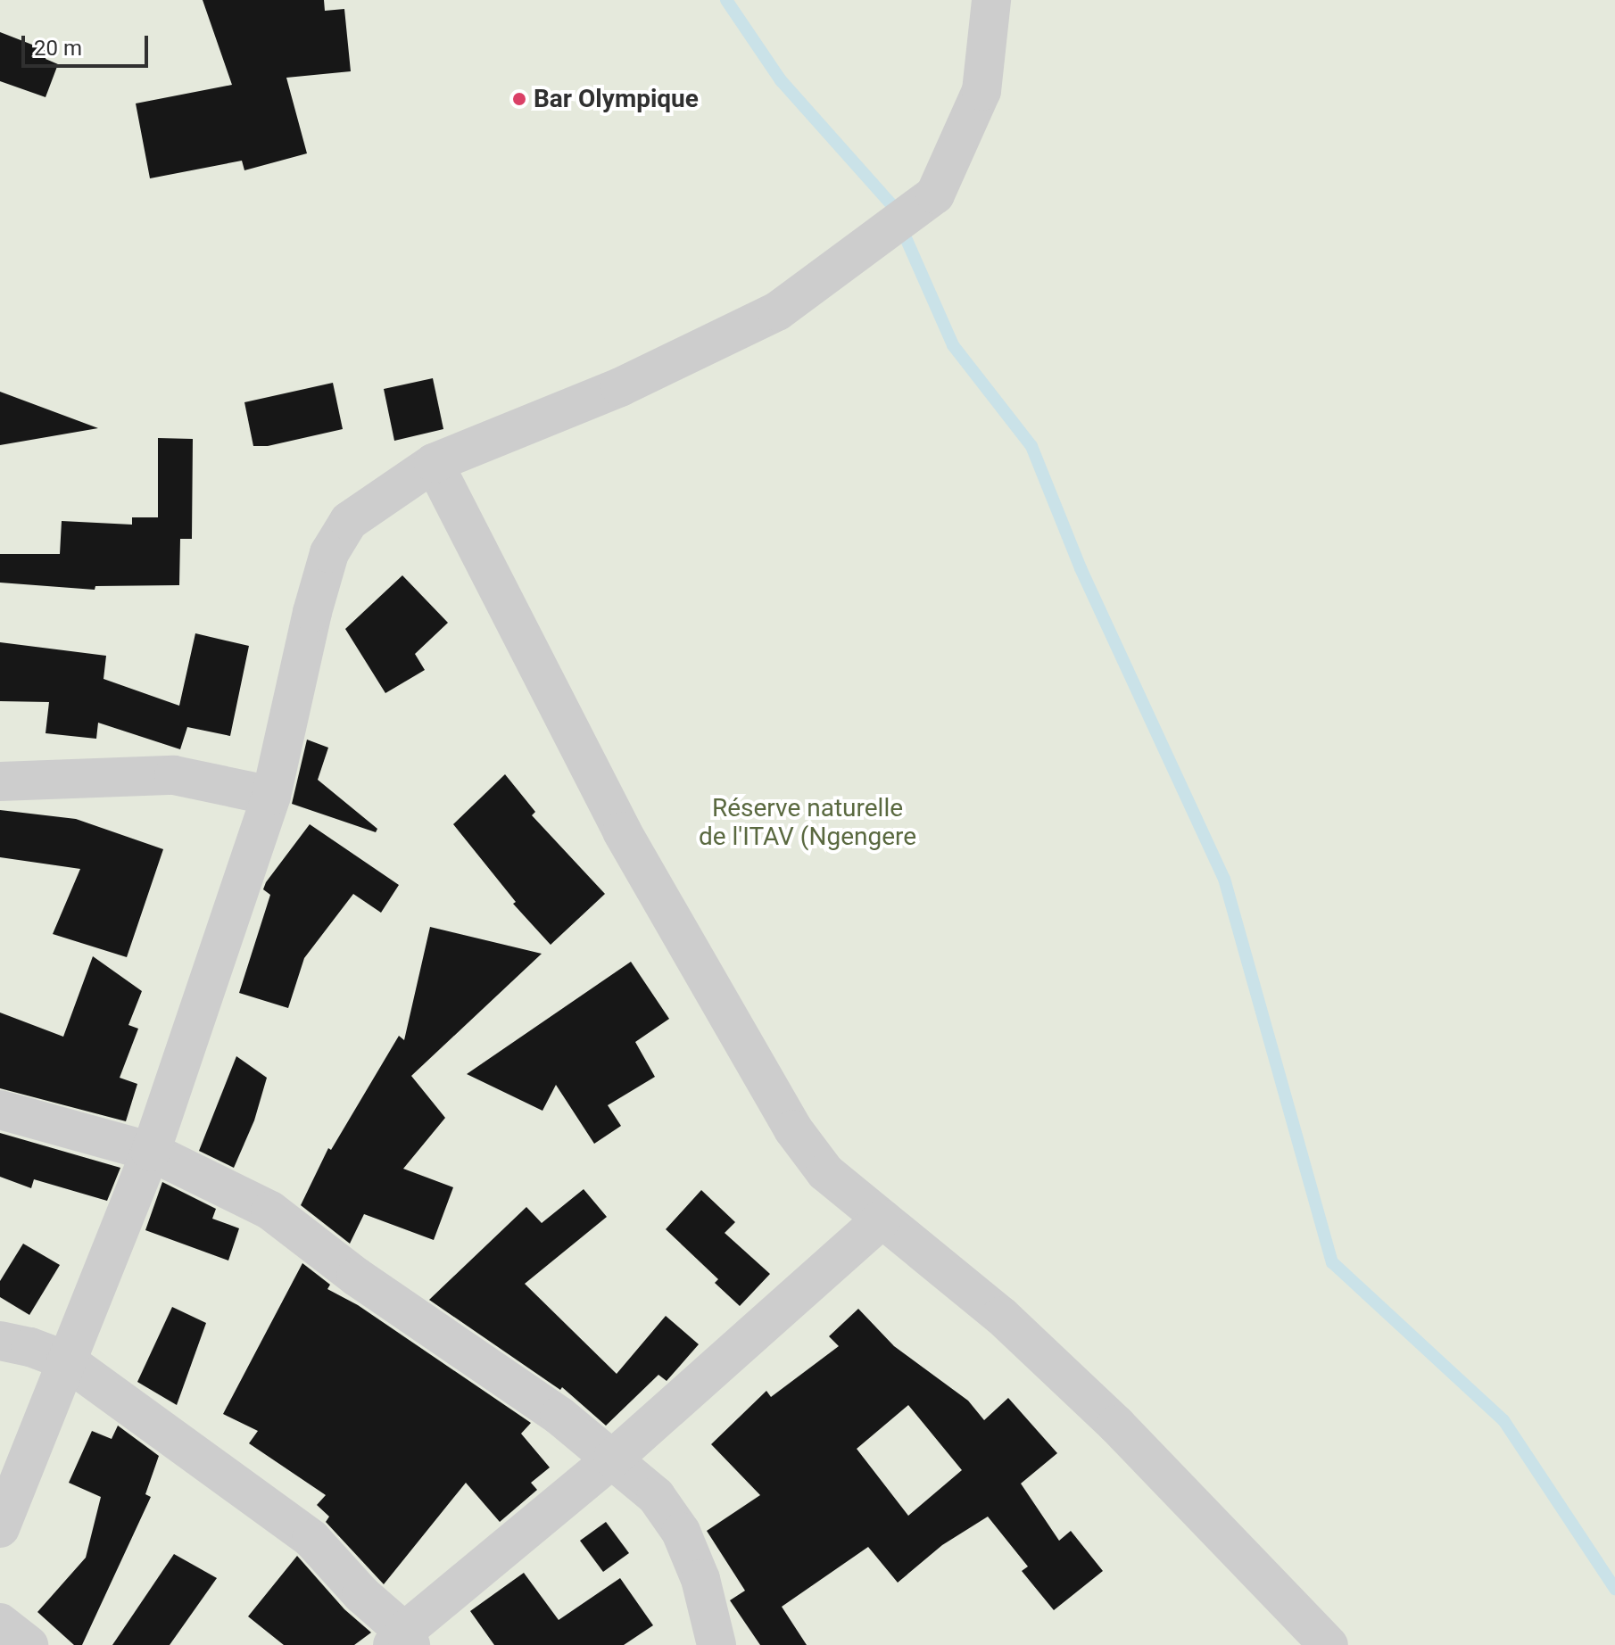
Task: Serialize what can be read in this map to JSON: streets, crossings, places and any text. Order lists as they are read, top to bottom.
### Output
{
  "parks": ["Réserve naturelle de l'ITAV (Ngengere"],
  "places": ["Bar Olympique"],
  "scale_bar": "20 m"
}
